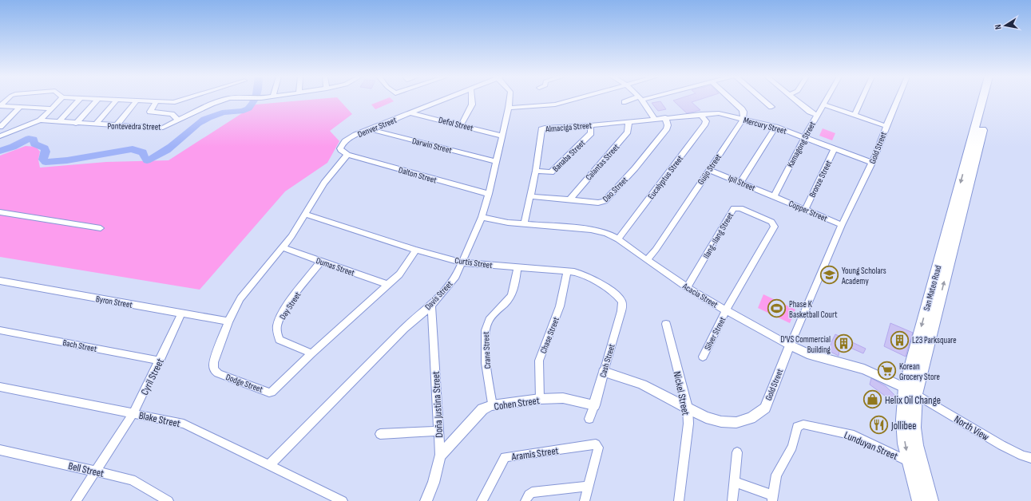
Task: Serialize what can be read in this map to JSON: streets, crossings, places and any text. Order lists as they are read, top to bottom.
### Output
{
  "streets": {
    "main road": ["San Mateo Road"],
    "street": [
      "Defol Street",
      "Mercury Street",
      "Pontevedra Street",
      "Denver Street",
      "Almaciga Street",
      "Kamagong Street",
      "Darwin Street",
      "Gold Street",
      "Banaba Street",
      "Calantas Street",
      "Guijo Street",
      "Dalton Street",
      "Eucalyptus Street",
      "Bronze Street",
      "Ipil Street",
      "Dao Street",
      "Copper Street",
      "Ilang-Ilang Street",
      "Curtis Street",
      "Dumas Street",
      "Davis Street",
      "Acacia Street",
      "Byron Street",
      "Day Street",
      "Silver Street",
      "Chase Street",
      "Bach Street",
      "Crane Street",
      "Cash Street",
      "Cyril Street",
      "Dodge Street",
      "Nickel Street",
      "Cohen Street",
      "Doña Justina Street",
      "Blake Street",
      "North View",
      "Lunduyan Street",
      "Aramis Street",
      "Bell Street"
    ]
  },
  "crossings": [
    ["Defol Street", "Denver Street"],
    ["Defol Street", "Davis Street"],
    ["Mercury Street", "Almaciga Street"],
    ["Mercury Street", "Kamagong Street"],
    ["Mercury Street", "Gold Street"],
    ["Mercury Street", "Guijo Street"],
    ["Mercury Street", "Eucalyptus Street"],
    ["Mercury Street", "Bronze Street"],
    ["Mercury Street", "Dao Street"],
    ["Denver Street", "Darwin Street"],
    ["Denver Street", "Dalton Street"],
    ["Denver Street", "Dodge Street"],
    ["Almaciga Street", "Banaba Street"],
    ["Almaciga Street", "Calantas Street"],
    ["Almaciga Street", "Dao Street"],
    ["Almaciga Street", "Acacia Street"],
    ["Kamagong Street", "Ipil Street"],
    ["Kamagong Street", "Copper Street"],
    ["Darwin Street", "Davis Street"],
    ["Gold Street", "Copper Street"],
    ["Gold Street", "Acacia Street"],
    ["Gold Street", "Cash Street"],
    ["Gold Street", "Nickel Street"],
    ["Calantas Street", "Dao Street"],
    ["Guijo Street", "Ipil Street"],
    ["Guijo Street", "Acacia Street"],
    ["Dalton Street", "Davis Street"],
    ["Dalton Street", "Dodge Street"],
    ["Eucalyptus Street", "Acacia Street"],
    ["Bronze Street", "Copper Street"],
    ["Ipil Street", "Copper Street"],
    ["Ilang-Ilang Street", "Acacia Street"],
    ["Ilang-Ilang Street", "Silver Street"],
    ["Curtis Street", "Davis Street"],
    ["Curtis Street", "Chase Street"],
    ["Curtis Street", "Crane Street"],
    ["Curtis Street", "Cash Street"],
    ["Curtis Street", "Dodge Street"],
    ["Dumas Street", "Day Street"],
    ["Dumas Street", "Dodge Street"],
    ["San Mateo Road", "Acacia Street"],
    ["San Mateo Road", "North View"],
    ["San Mateo Road", "Lunduyan Street"],
    ["Davis Street", "Acacia Street"],
    ["Davis Street", "Doña Justina Street"],
    ["Davis Street", "Blake Street"],
    ["Acacia Street", "Silver Street"],
    ["Acacia Street", "North View"],
    ["Byron Street", "Cyril Street"],
    ["Byron Street", "Dodge Street"],
    ["Day Street", "Dodge Street"],
    ["Chase Street", "Cohen Street"],
    ["Bach Street", "Cyril Street"],
    ["Crane Street", "Cohen Street"],
    ["Cash Street", "Cohen Street"],
    ["Cyril Street", "Blake Street"],
    ["Cyril Street", "Bell Street"],
    ["Cohen Street", "Doña Justina Street"]
  ],
  "places": {
    "school or university": ["Young Scholars Academy"],
    "sports": ["Phase K Basketball Court"],
    "building": ["L23 Parksquare", "D'VS Commercial Building"],
    "supermarket": ["Korean Grocery Store"],
    "shop": ["Helix Oil Change"],
    "restaurant": ["Jollibee"]
  },
  "north": "left"
}
